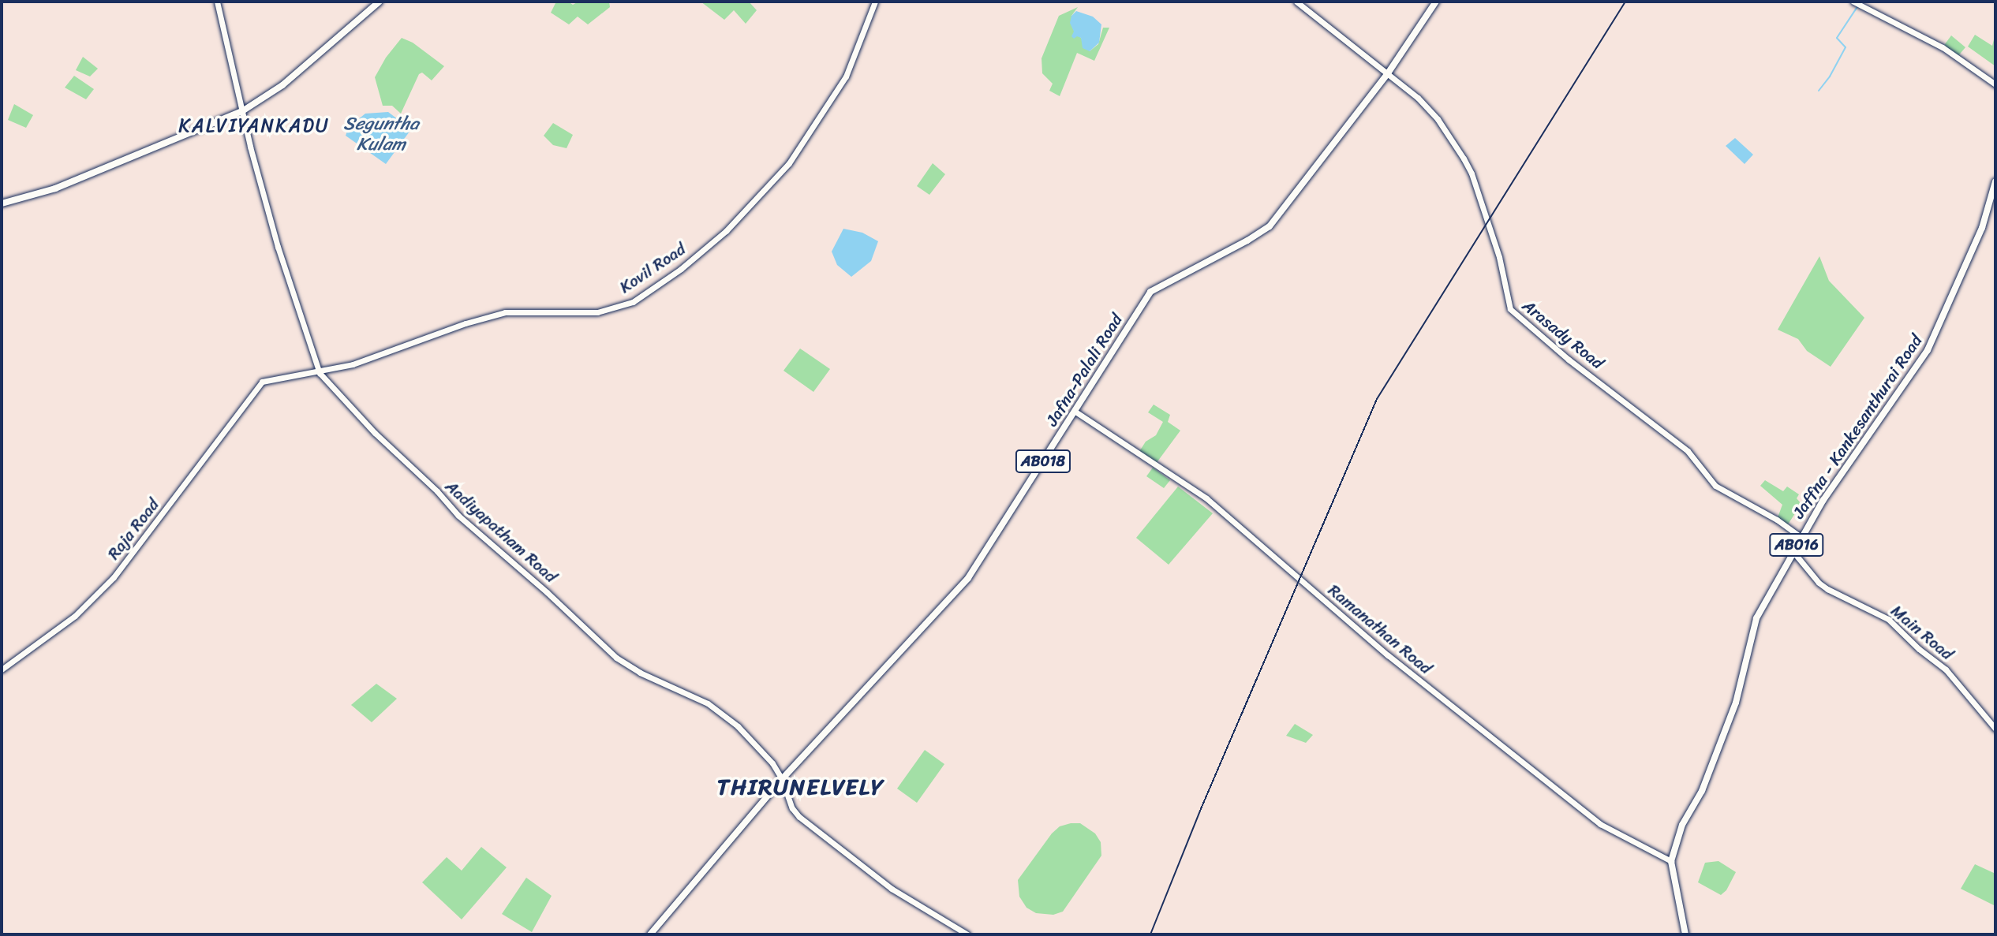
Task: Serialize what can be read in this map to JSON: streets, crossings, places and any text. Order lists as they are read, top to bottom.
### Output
{
  "streets": {
    "main road": [
      "Jafna-Palali Road",
      "Jaffna - Kankesanthurai Road",
      "AB018",
      "AB016"
    ],
    "street": [
      "Kovil Road",
      "Arasady Road",
      "Raja Road",
      "Aadiyapatham Road",
      "Ramanathan Road",
      "Main Road"
    ]
  },
  "crossings": [
    ["Kovil Road", "Raja Road"],
    ["Kovil Road", "Aadiyapatham Road"],
    ["Arasady Road", "Jafna-Palali Road"],
    ["Arasady Road", "Jaffna - Kankesanthurai Road"],
    ["Jafna-Palali Road", "Aadiyapatham Road"],
    ["Jafna-Palali Road", "Ramanathan Road"],
    ["Jaffna - Kankesanthurai Road", "Ramanathan Road"],
    ["Jaffna - Kankesanthurai Road", "Main Road"]
  ],
  "districts": ["KALVIYANKADU", "THIRUNELVELY"],
  "water": ["Seguntha Kulam"]
}
